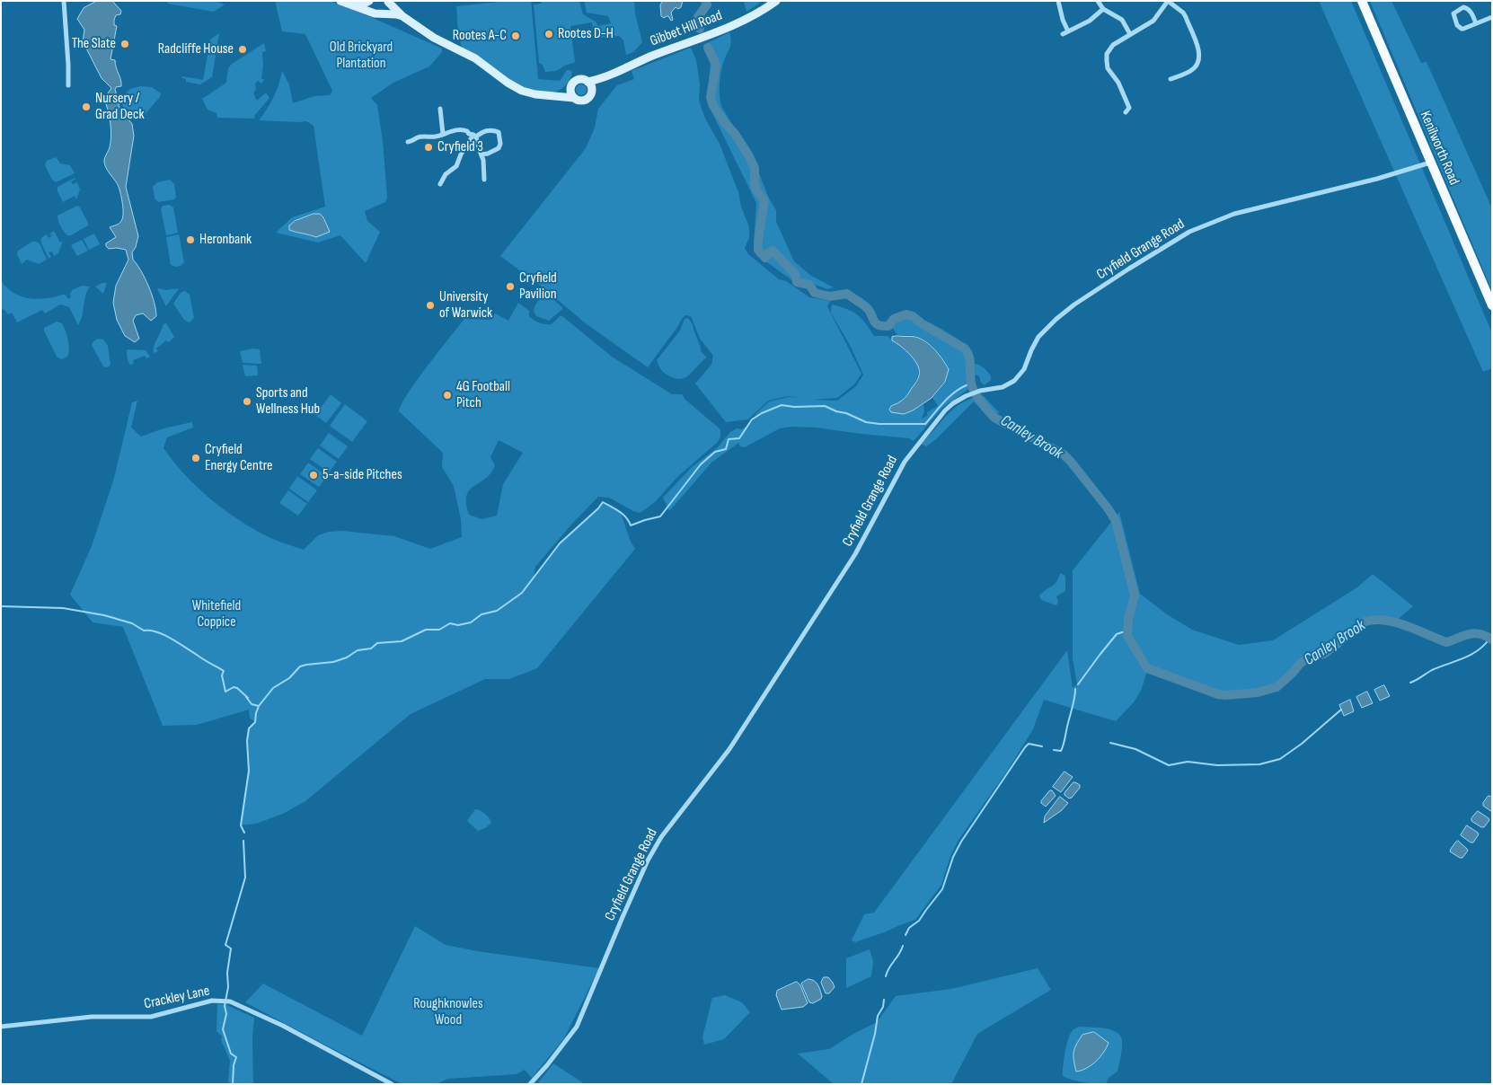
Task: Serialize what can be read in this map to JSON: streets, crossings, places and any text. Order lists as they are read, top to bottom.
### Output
{
  "streets": {
    "main road": ["Kenilworth Road"],
    "street": ["Gibbet Hill Road", "Cryfield Grange Road", "Crackley Lane"]
  },
  "crossings": [
    ["Kenilworth Road", "Cryfield Grange Road"]
  ],
  "water": ["Canley Brook"],
  "parks": ["Old Brickyard Plantation", "Whitefield Coppice", "Roughknowles Wood"],
  "places": [
    "Rootes D-H",
    "Rootes A-C",
    "The Slate",
    "Radcliffe House",
    "Nursery / Grad Deck",
    "Cryfield 3",
    "Heronbank",
    "Cryfield Pavilion",
    "University of Warwick",
    "4G Football Pitch",
    "Sports and Wellness Hub",
    "Cryfield Energy Centre",
    "5-a-side Pitches"
  ]
}
